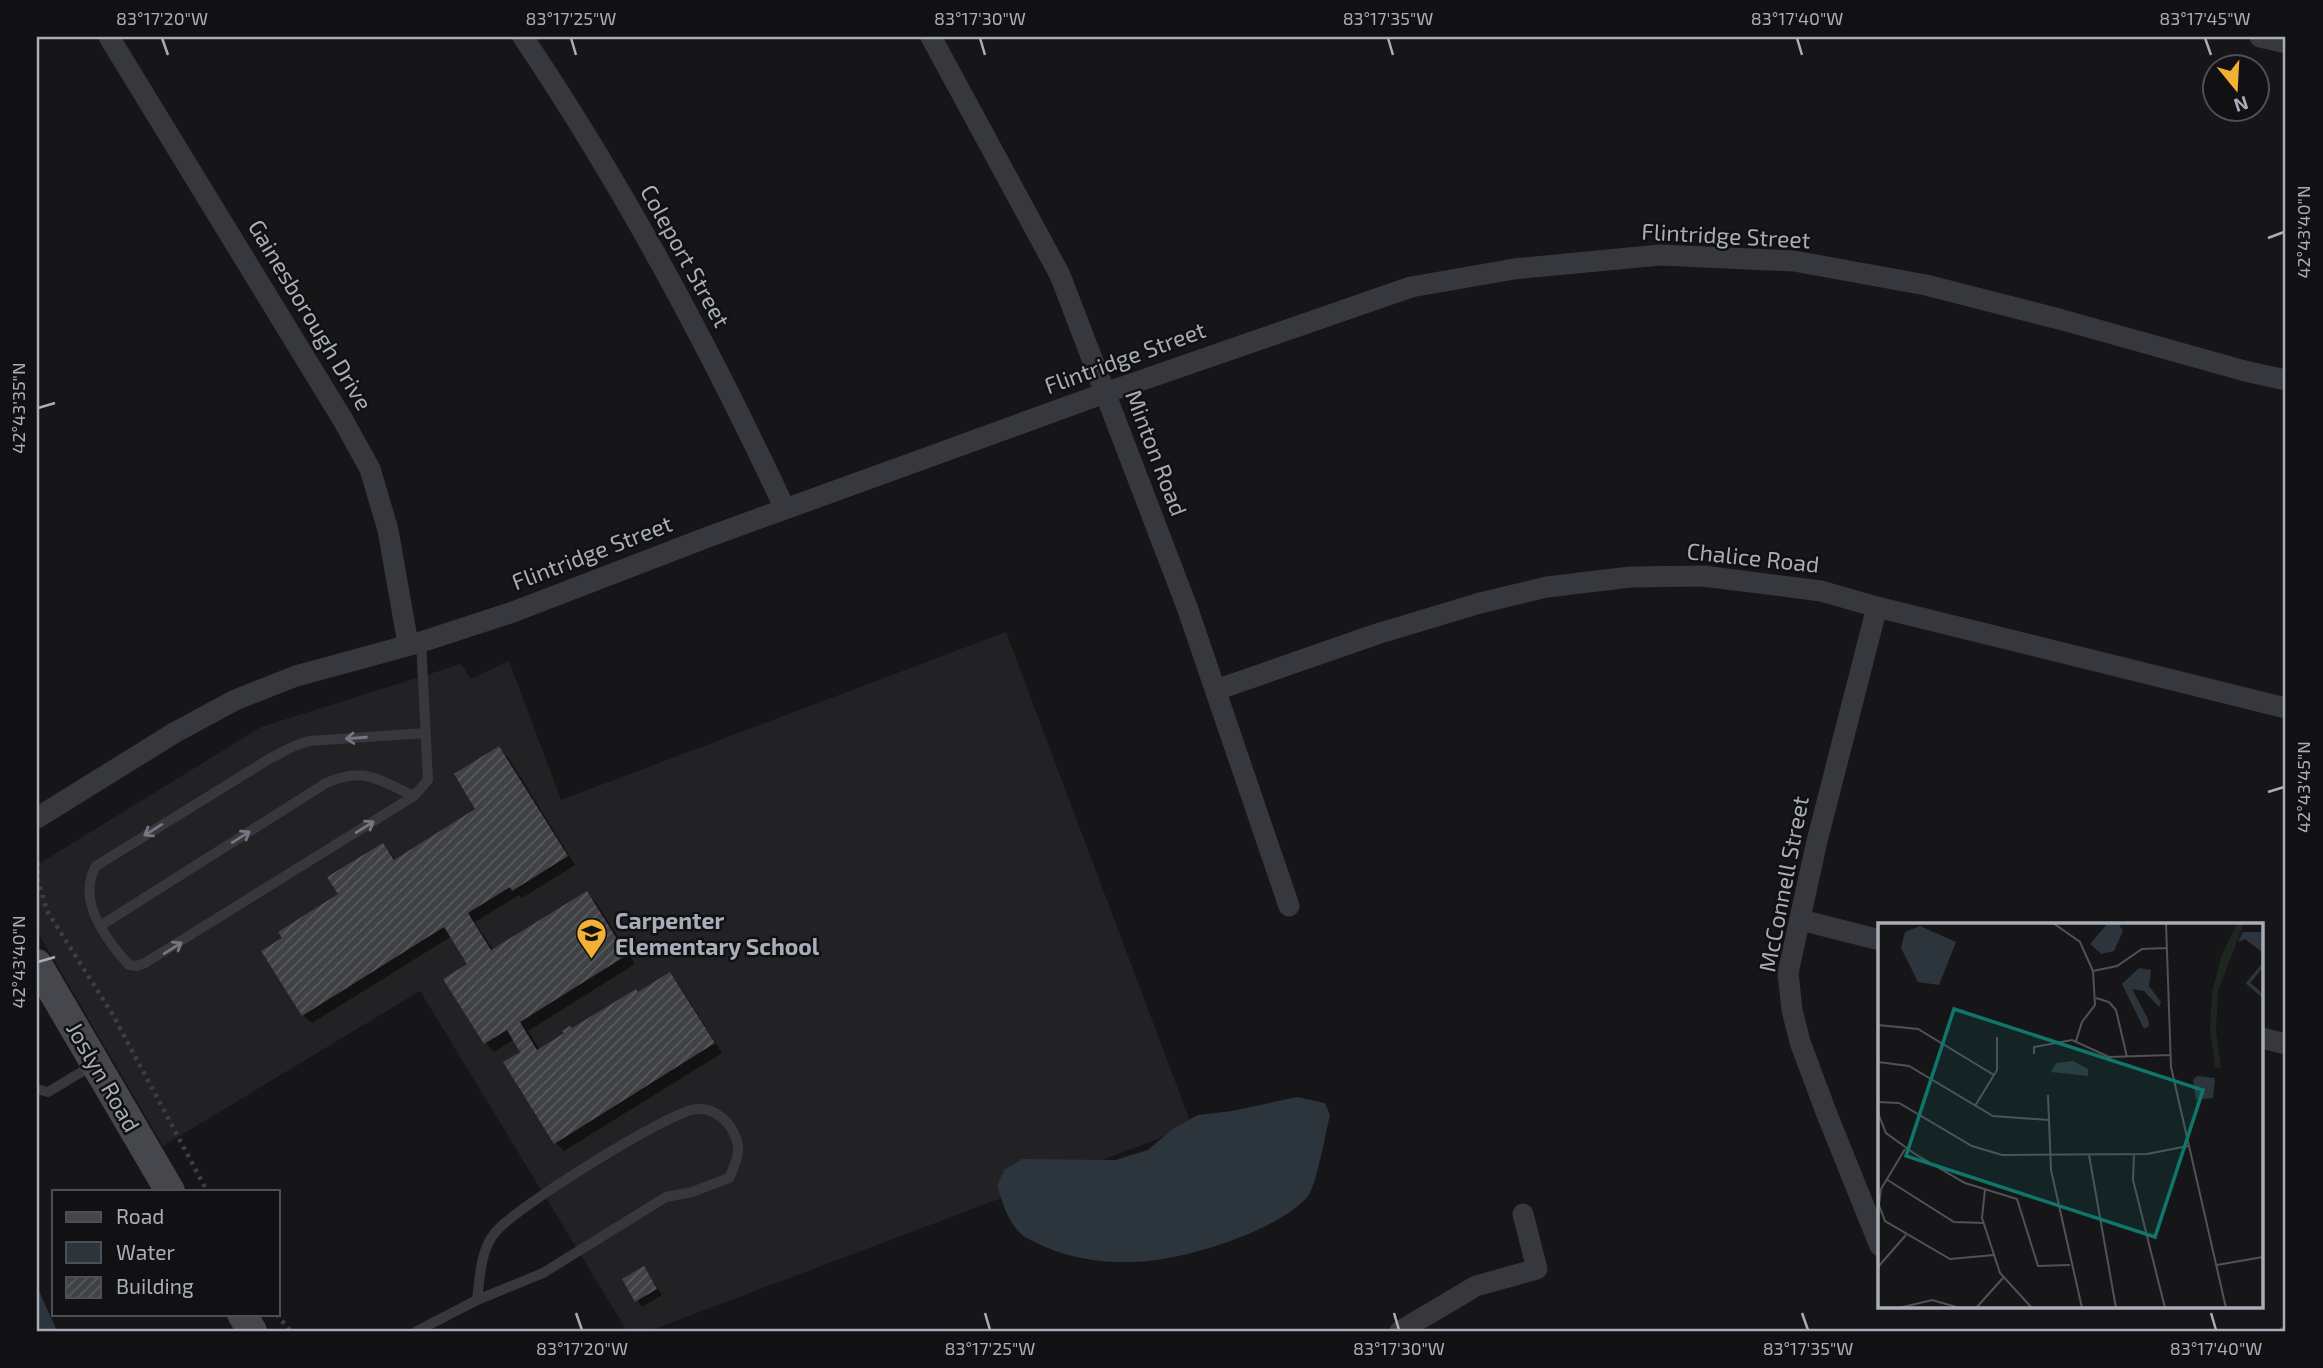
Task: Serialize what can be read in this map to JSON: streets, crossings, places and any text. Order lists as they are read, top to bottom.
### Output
{
  "streets": {
    "street": [
      "Flintridge Street",
      "Coleport Street",
      "Gainesborough Drive",
      "Minton Road",
      "Chalice Road",
      "McConnell Street",
      "Joslyn Road"
    ]
  },
  "crossings": [
    ["Flintridge Street", "Coleport Street"],
    ["Flintridge Street", "Gainesborough Drive"],
    ["Flintridge Street", "Minton Road"],
    ["Minton Road", "Chalice Road"],
    ["Chalice Road", "McConnell Street"]
  ],
  "places": {
    "school or university": ["Carpenter Elementary School"]
  },
  "legend": ["Road", "Water", "Building"],
  "north": "bottom",
  "coordinates": [
    "83°17'20\"W",
    "83°17'25\"W",
    "83°17'30\"W",
    "83°17'35\"W",
    "83°17'40\"W",
    "83°17'45\"W",
    "42°43'40\"N",
    "42°43'35\"N",
    "42°43'45\"N"
  ]
}
